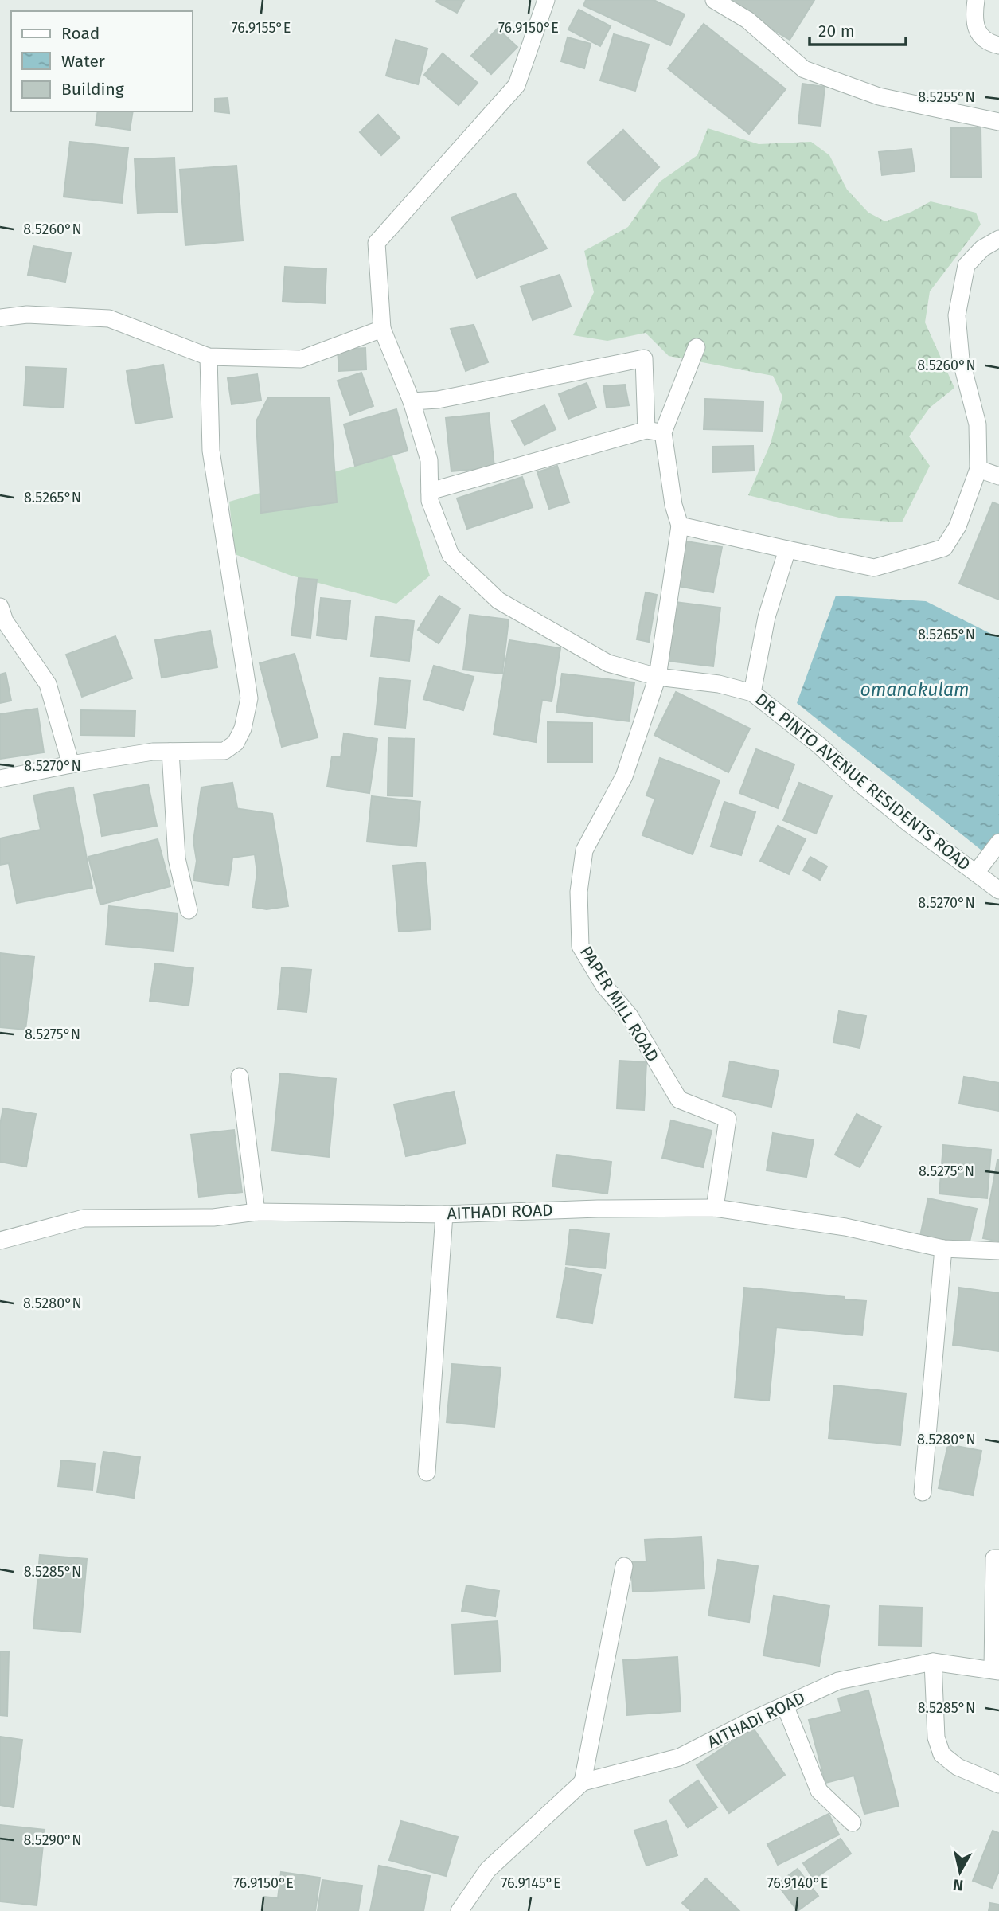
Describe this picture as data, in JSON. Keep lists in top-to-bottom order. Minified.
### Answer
{"streets":{"street":["DR. PINTO AVENUE RESIDENTS ROAD","PAPER MILL ROAD","AITHADI ROAD"]},"crossings":[["DR. PINTO AVENUE RESIDENTS ROAD","PAPER MILL ROAD"],["PAPER MILL ROAD","AITHADI ROAD"]],"water":["omanakulam"],"legend":["Road","Water","Building"],"scale_bar":"20 m","north":"bottom","coordinates":["76.9155°E","76.9150°E","8.5255°N","8.5260°N","8.5265°N","8.5270°N","8.5275°N","8.5280°N","8.5285°N","8.5290°N","76.9145°E","76.9140°E"]}
